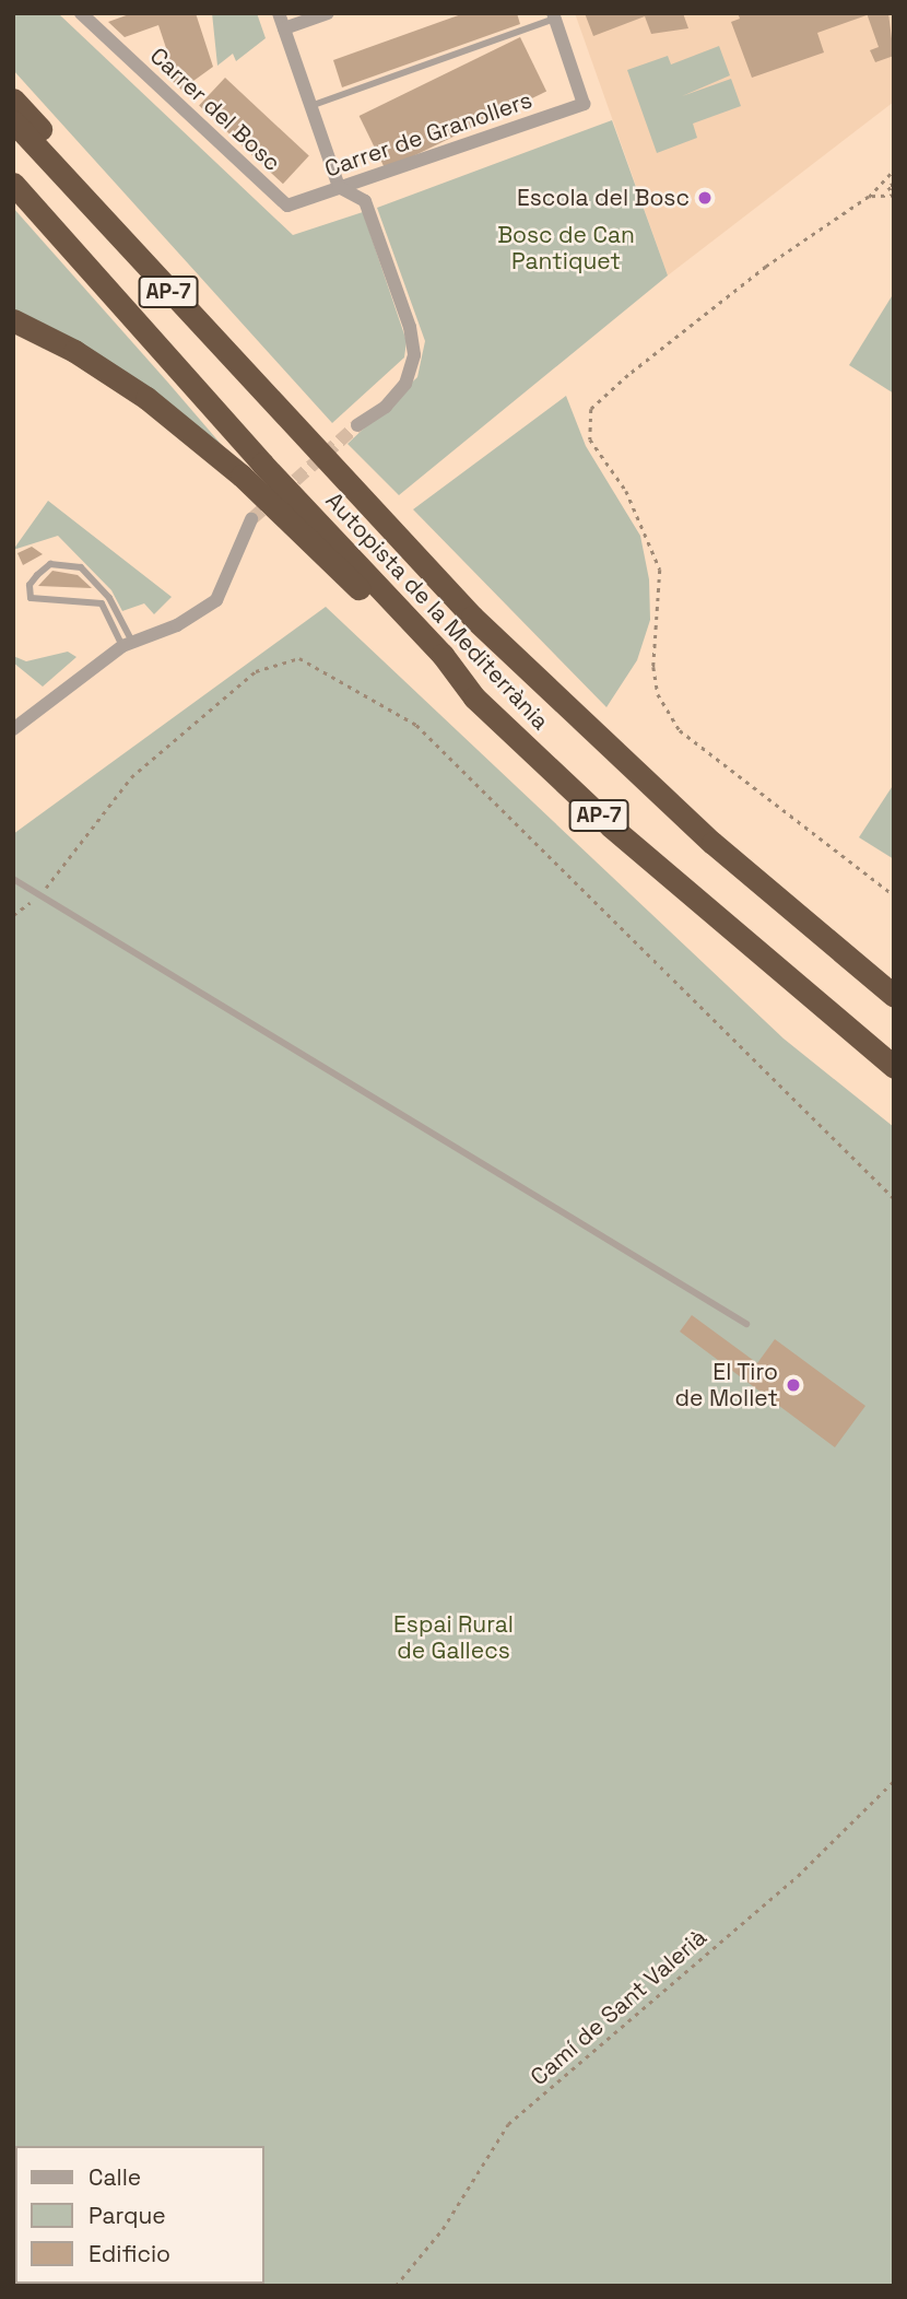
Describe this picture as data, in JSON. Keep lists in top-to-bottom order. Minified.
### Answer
{"streets":{"highway":["AP-7","Autopista de la Mediterrània"],"street":["Carrer del Bosc","Carrer de Granollers"],"path":["Camí de Sant Valerià"]},"crossings":[["Carrer del Bosc","Carrer de Granollers"]],"parks":["Bosc de Can Pantiquet","Espai Rural de Gallecs"],"places":["Escola del Bosc","El Tiro de Mollet"],"legend":["Calle","Parque","Edificio"]}
